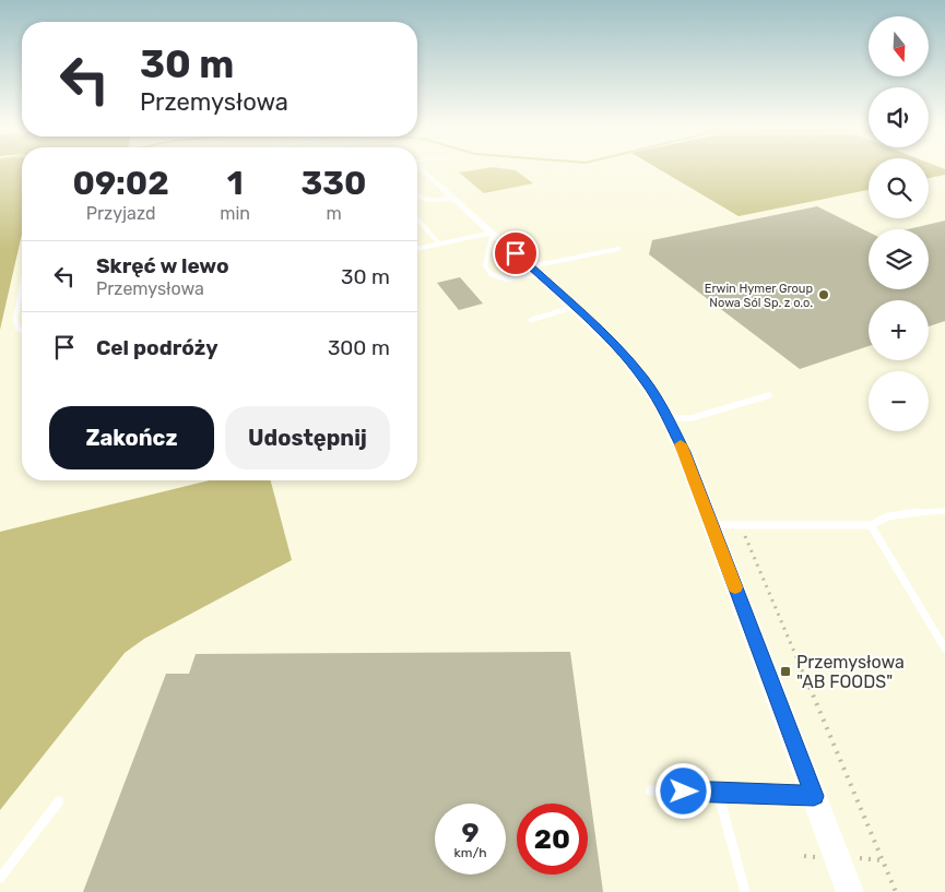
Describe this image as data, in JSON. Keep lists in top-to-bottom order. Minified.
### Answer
{"places":{"other":["Erwin Hymer Group Nowa Sól Sp. z o.o."],"transit":["Przemysłowa \"AB FOODS\""]},"north":"bottom","page":{"map_buttons":["+","−"],"turn":["30 m","Przemysłowa"],"eta":["09:02","Przyjazd","1","min","330","m"],"list":[{"name":"Skręć w lewo","note":"Przemysłowa","value":"30 m"},{"name":"Cel podróży","value":"300 m"}],"buttons":["Zakończ","Udostępnij"],"speed":"9 km/h","limit":"20"}}
